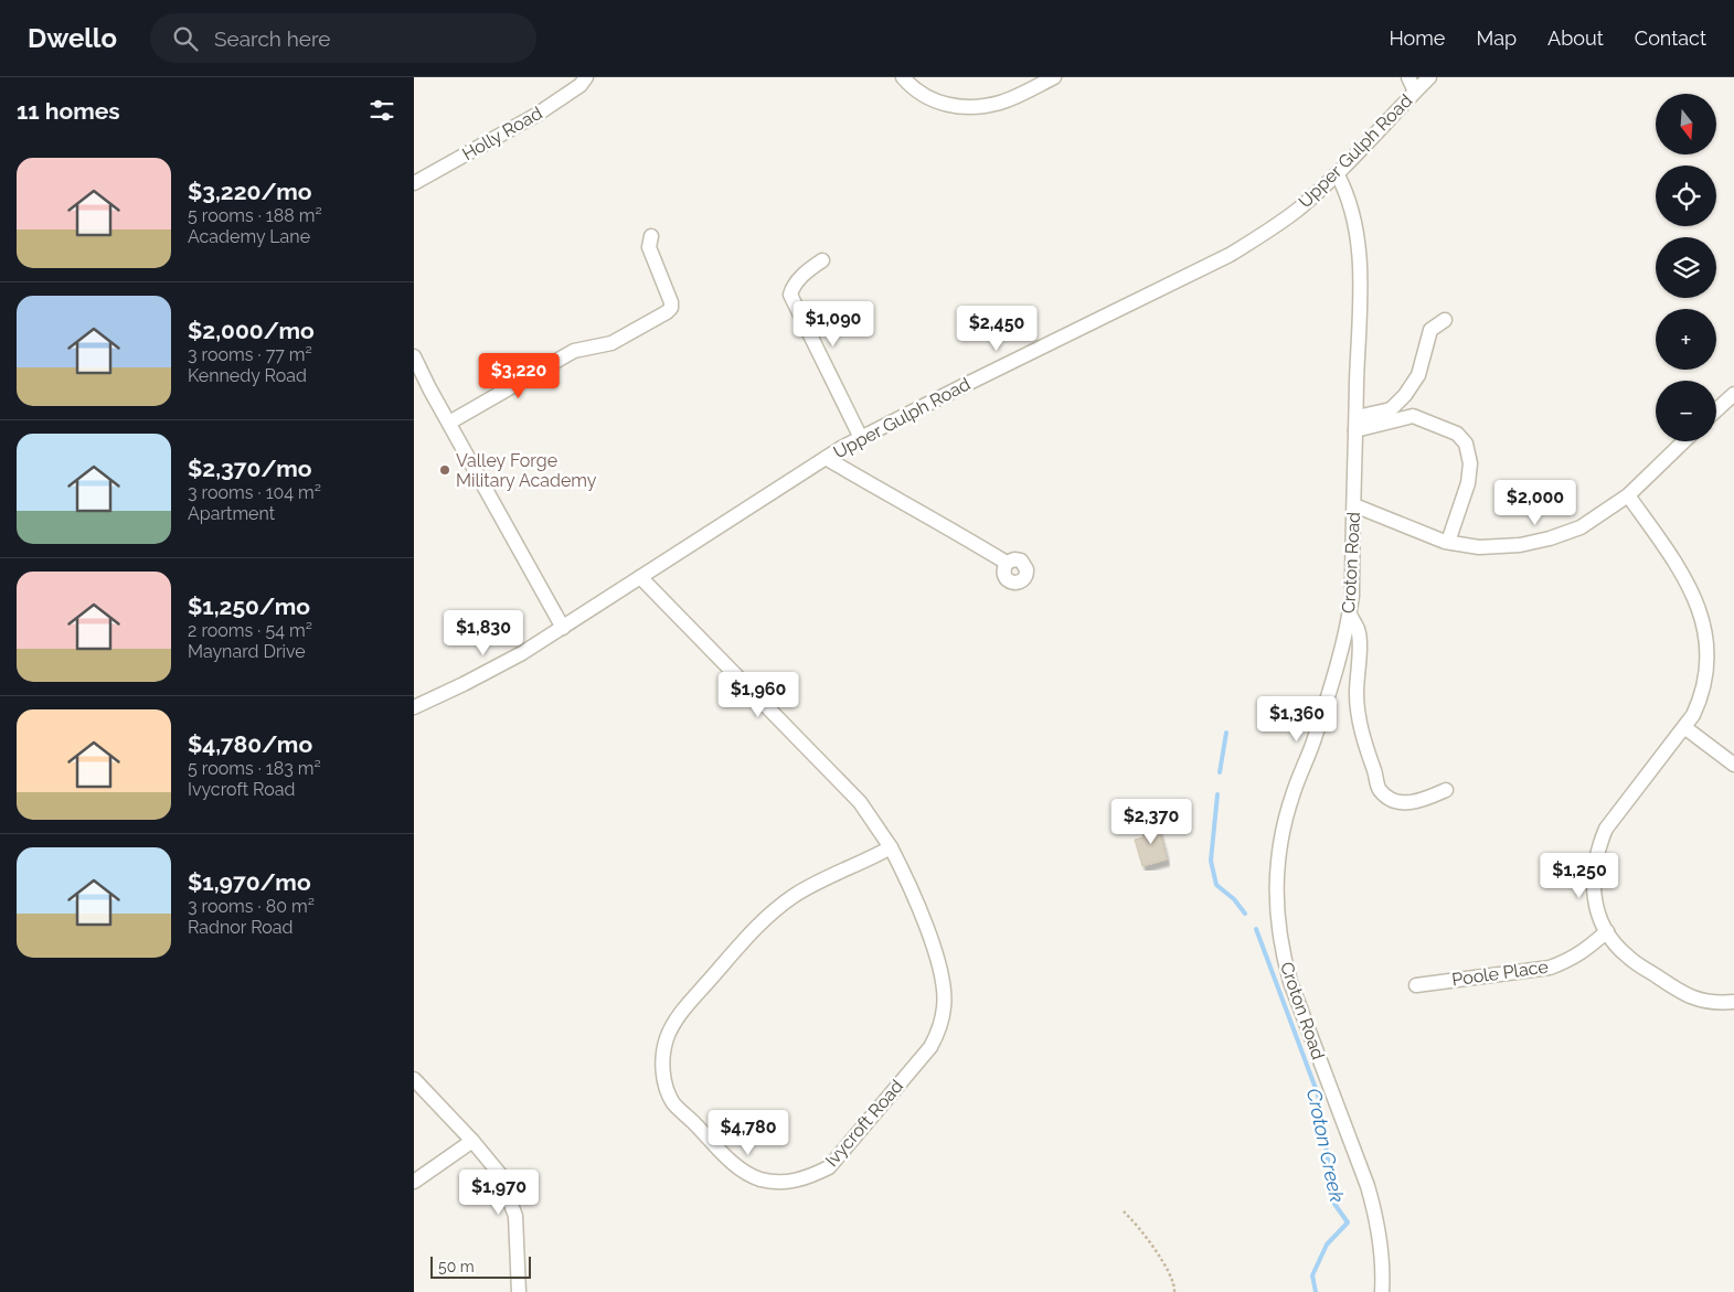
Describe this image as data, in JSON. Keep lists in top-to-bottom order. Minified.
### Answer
{"streets":{"street":["Holly Road","Upper Gulph Road","Croton Road","Poole Place","Ivycroft Road"]},"crossings":[["Upper Gulph Road","Croton Road"],["Upper Gulph Road","Ivycroft Road"]],"water":["Croton Creek"],"places":["Valley Forge Military Academy"],"scale_bar":"50 m","north":"bottom","page":{"header":"Dwello","search":"Search here","nav":["Home","Map","About","Contact"],"heading":"11 homes","map_buttons":["+","−"],"list":[{"name":"$3,220/mo","note":"5 rooms · 188 m² · Academy Lane"},{"name":"$2,000/mo","note":"3 rooms · 77 m² · Kennedy Road"},{"name":"$2,370/mo","note":"3 rooms · 104 m² · Apartment"},{"name":"$1,250/mo","note":"2 rooms · 54 m² · Maynard Drive"},{"name":"$4,780/mo","note":"5 rooms · 183 m² · Ivycroft Road"},{"name":"$1,970/mo","note":"3 rooms · 80 m² · Radnor Road"}],"price":["$1,090","$2,450","$3,220","$2,000","$1,830","$1,960","$1,360","$2,370","$1,250","$4,780","$1,970"],"scale":"50 m"}}
